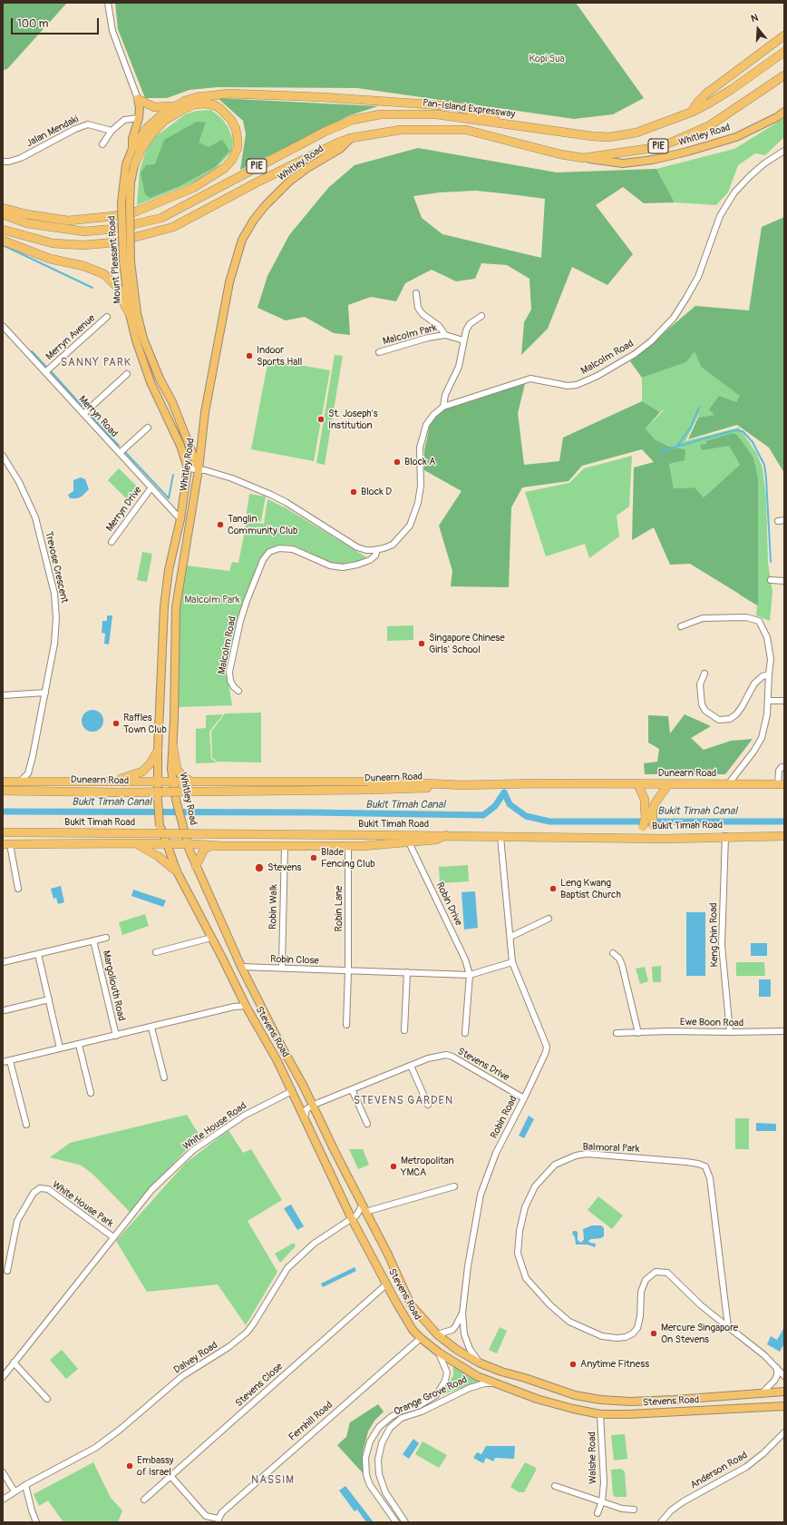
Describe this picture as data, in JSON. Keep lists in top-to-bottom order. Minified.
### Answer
{"streets":{"highway":["Pan-Island Expressway","PIE","Dunearn Road","Bukit Timah Road"],"main road":["Whitley Road","Mount Pleasant Road","Stevens Road"],"street":["Jalan Mendaki","Malcolm Park","Merryn Avenue","Malcolm Road","Merryn Road","Merryn Drive","Trevose Crescent","Robin Drive","Robin Walk","Robin Lane","Keng Chin Road","Robin Close","Margoliouth Road","Ewe Boon Road","Stevens Drive","Robin Road","White House Road","Balmoral Park","White House Park","Dalvey Road","Stevens Close","Orange Grove Road","Fernhill Road","Walshe Road","Anderson Road"]},"crossings":[["Whitley Road","PIE"],["Whitley Road","Mount Pleasant Road"],["Whitley Road","Malcolm Road"],["Whitley Road","Merryn Road"],["Whitley Road","Stevens Road"],["Mount Pleasant Road","Malcolm Road"],["Merryn Avenue","Merryn Road"],["Merryn Road","Merryn Drive"],["Bukit Timah Road","Keng Chin Road"],["Bukit Timah Road","Robin Road"],["Robin Drive","Robin Close"],["Robin Walk","Robin Close"],["Robin Lane","Robin Close"],["Keng Chin Road","Ewe Boon Road"],["Robin Close","Stevens Road"],["Robin Close","Robin Road"],["Margoliouth Road","Stevens Road"],["Stevens Road","Stevens Drive"],["Stevens Road","Robin Road"],["Stevens Road","White House Road"],["Stevens Road","Dalvey Road"],["Stevens Road","Stevens Close"],["Stevens Road","Orange Grove Road"],["Stevens Road","Fernhill Road"],["Stevens Road","Walshe Road"],["Stevens Drive","Robin Road"],["White House Road","White House Park"]],"districts":["SANNY PARK","STEVENS GARDEN","NASSIM"],"water":["Bukit Timah Canal"],"parks":["Kopi Sua","Malcolm Park"],"places":["Indoor Sports Hall","St. Joseph's Institution","Block A","Block D","Tanglin Community Club","Singapore Chinese Girls' School","Raffles Town Club","Blade Fencing Club","Stevens","Leng Kwang Baptist Church","Metropolitan YMCA","Mercure Singapore On Stevens","Anytime Fitness","Embassy of Israel"],"scale_bar":"100 m","north":"top"}
